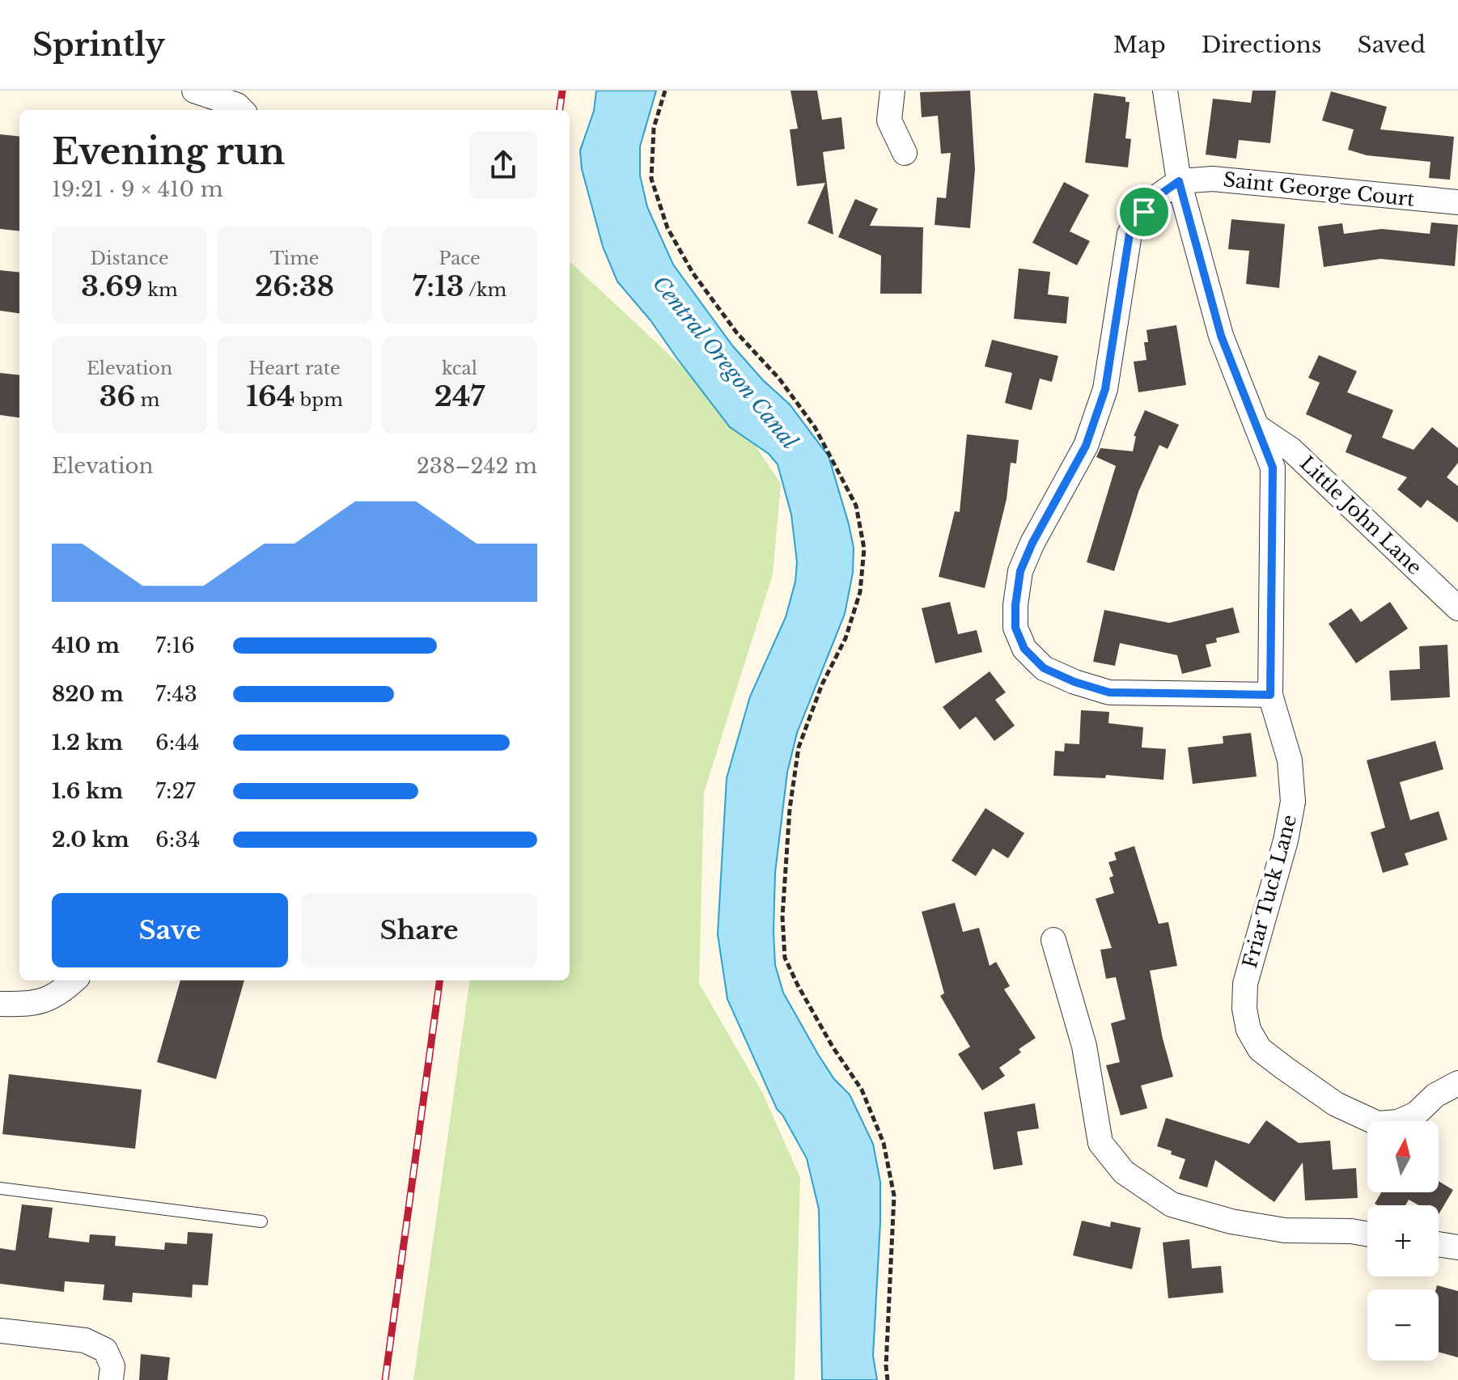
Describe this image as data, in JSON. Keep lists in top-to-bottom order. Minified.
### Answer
{"streets":{"street":["Saint George Court","Little John Lane","Friar Tuck Lane"]},"crossings":[["Saint George Court","Friar Tuck Lane"],["Little John Lane","Friar Tuck Lane"]],"water":["Central Oregon Canal"],"north":"top","page":{"header":"Sprintly","nav":["Map","Directions","Saved"],"heading":["Evening run","19:21 · 9 × 410 m"],"stats":[["Distance","3.69 km"],["Time","26:38"],["Pace","7:13 /km"],["Elevation","36 m"],["Heart rate","164 bpm"],["kcal","247"]],"chart":["Elevation","238–242 m"],"list":[{"name":"410 m","note":"7:16"},{"name":"820 m","note":"7:43"},{"name":"1.2 km","note":"6:44"},{"name":"1.6 km","note":"7:27"},{"name":"2.0 km","note":"6:34"}],"buttons":["Save","Share"],"map_buttons":["+","−"]}}
